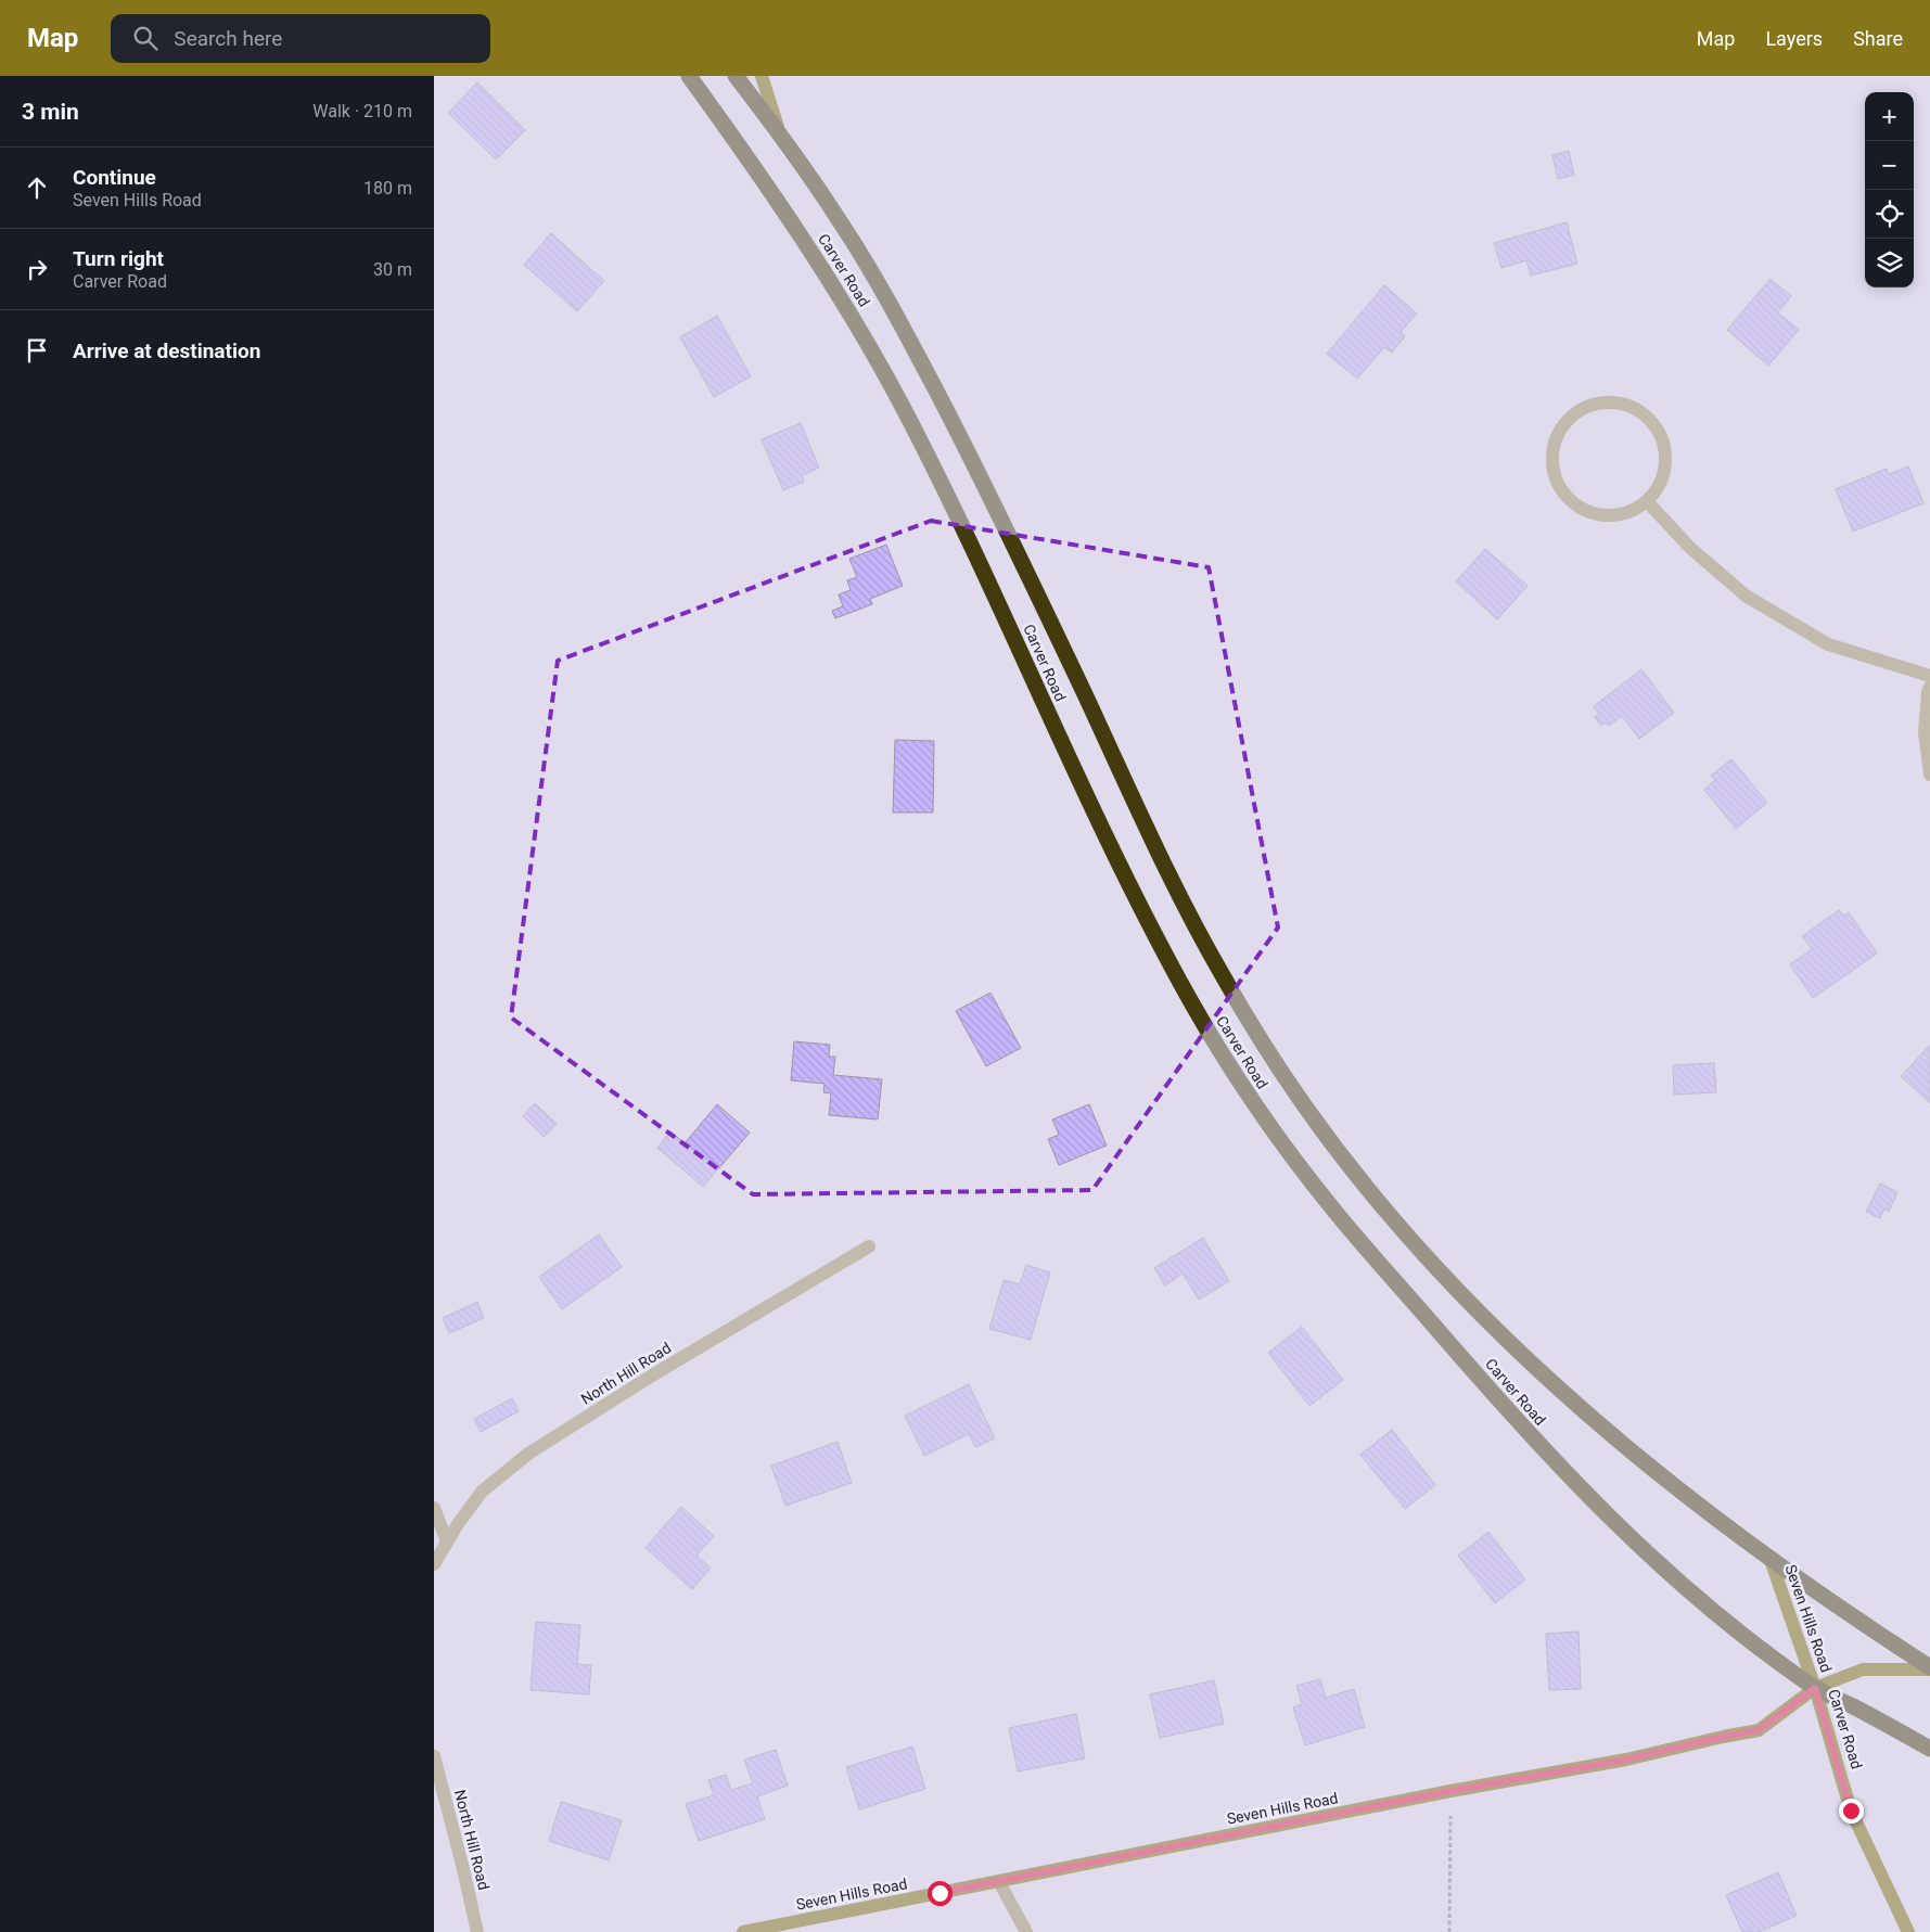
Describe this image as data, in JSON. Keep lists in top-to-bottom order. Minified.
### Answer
{"streets":{"highway":["Carver Road"],"street":["North Hill Road","Seven Hills Road"]},"crossings":[["Carver Road","Seven Hills Road"]],"page":{"header":"Map","search":"Search here","nav":["Map","Layers","Share"],"heading":["3 min","Walk · 210 m"],"map_buttons":["+","−"],"list":[["Continue","Seven Hills Road","180 m"],["Turn right","Carver Road","30 m"],"Arrive at destination"]}}
